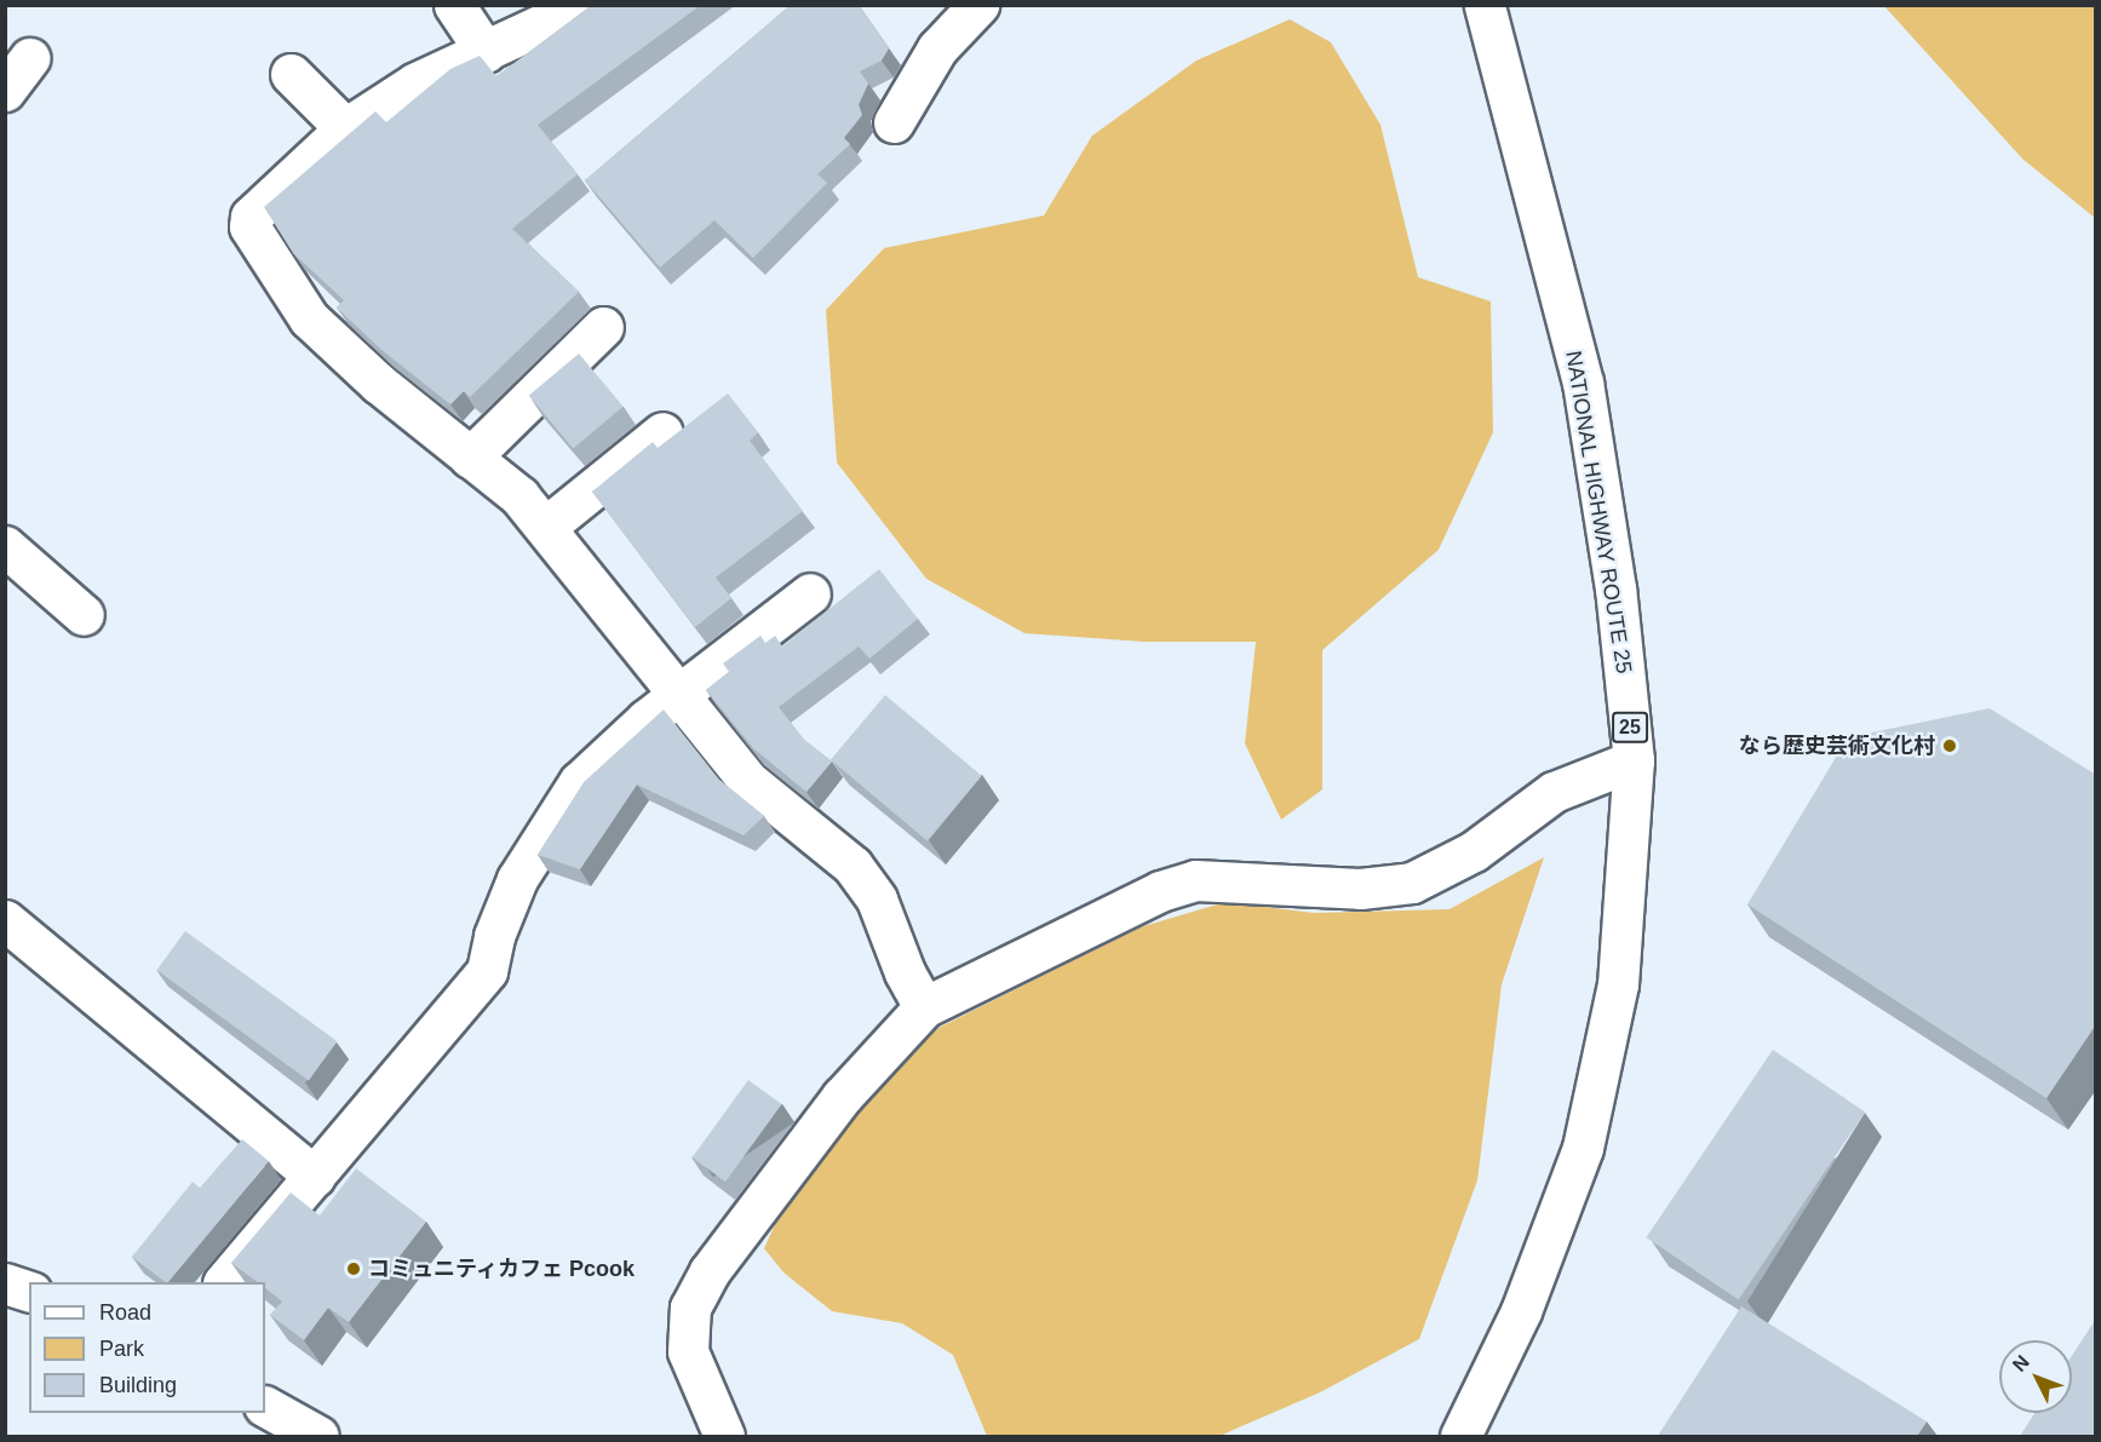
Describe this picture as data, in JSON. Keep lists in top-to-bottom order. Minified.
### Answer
{"streets":{"main road":["NATIONAL HIGHWAY ROUTE 25","25"]},"places":["なら歴史芸術文化村","コミュニティカフェ Pcook"],"legend":["Road","Park","Building"],"north":"top left"}
